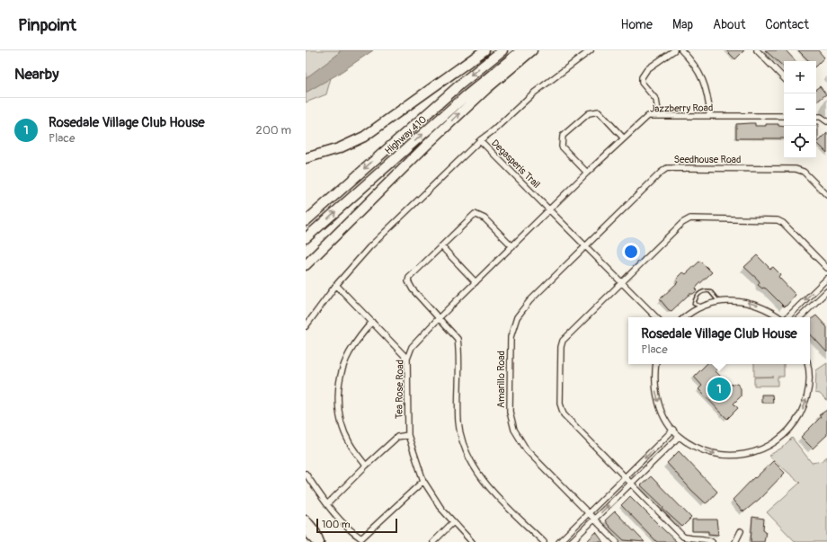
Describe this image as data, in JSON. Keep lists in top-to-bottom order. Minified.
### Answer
{"streets":{"highway":["Highway 410"],"street":["Jazzberry Road","Seedhouse Road","Degasperis Trail","Amarillo Road","Tea Rose Road"]},"crossings":[["Jazzberry Road","Degasperis Trail"],["Jazzberry Road","Tea Rose Road"],["Seedhouse Road","Degasperis Trail"],["Seedhouse Road","Amarillo Road"],["Degasperis Trail","Amarillo Road"],["Degasperis Trail","Tea Rose Road"]],"scale_bar":"100 m","page":{"header":"Pinpoint","nav":["Home","Map","About","Contact"],"heading":"Nearby","map_buttons":["+","−"],"list":[{"mark":"1","name":"Rosedale Village Club House","note":"Place","value":"200 m"}],"popup":["Rosedale Village Club House","Place"],"pins":"1","scale":"100 m"}}
